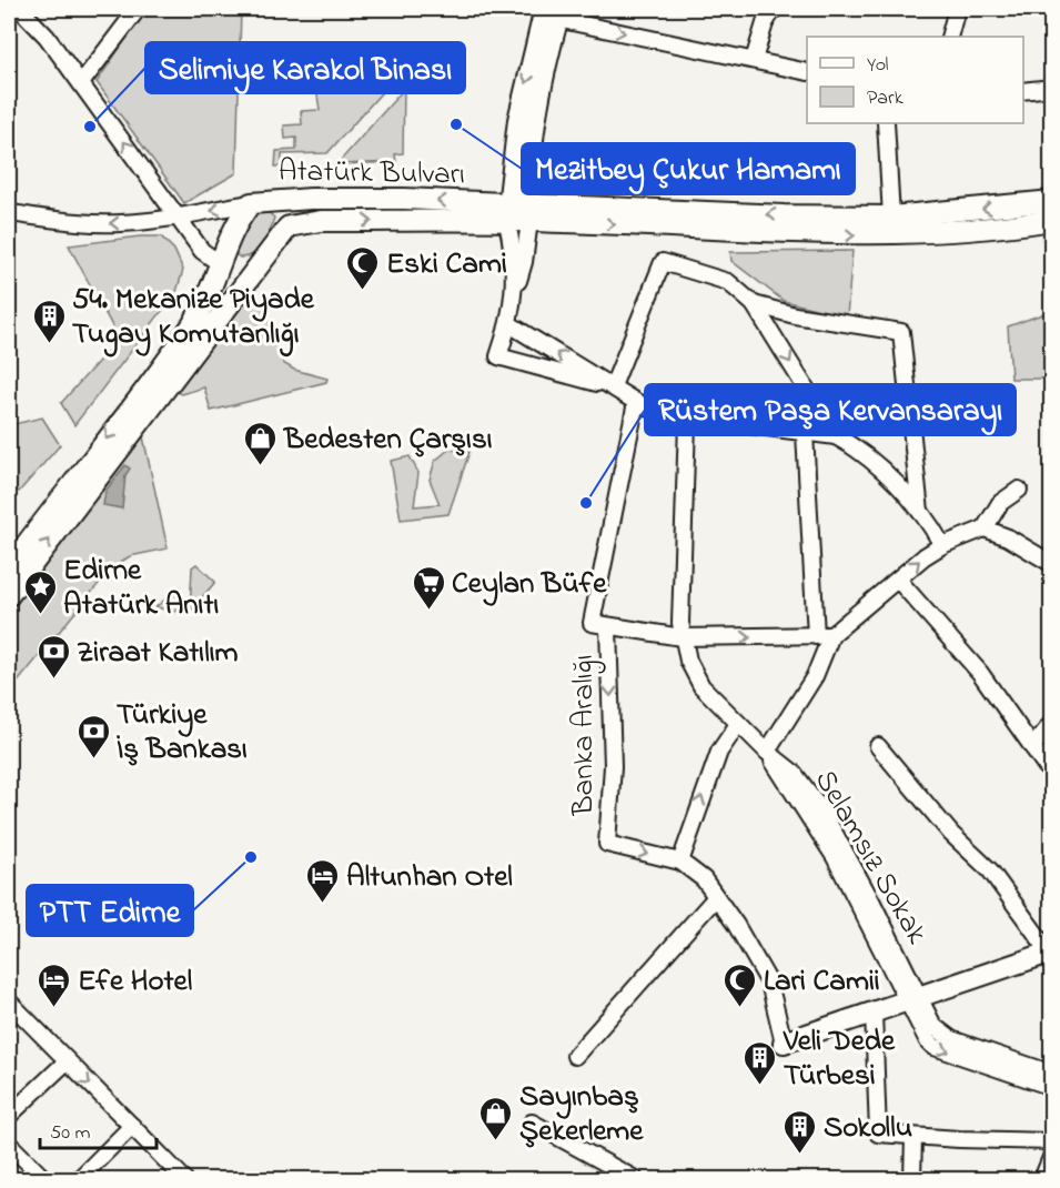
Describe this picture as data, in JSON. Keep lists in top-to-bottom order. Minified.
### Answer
{"streets":{"main road":["Atatürk Bulvarı"],"street":["Banka Aralığı","Selamsız Sokak"]},"one_way":["Banka Aralığı"],"places":{"other":["Mezitbey Çukur Hamamı","Selimiye Karakol Binası","Rüstem Paşa Kervansarayı","PTT Edirne"],"mosque":["Eski Cami","Lari Camii"],"building":["54. Mekanize Piyade Tugay Komutanlığı","Veli Dede Türbesi","Sokollu"],"shop":["Bedesten Çarşısı","Sayınbaş Şekerleme"],"supermarket":["Ceylan Büfe"],"place":["Edirne Atatürk Anıtı"],"bank":["Ziraat Katılım","Türkiye İş Bankası"],"hotel":["Altunhan Otel","Efe Hotel"]},"legend":["Yol","Park"],"scale_bar":"50 m"}
